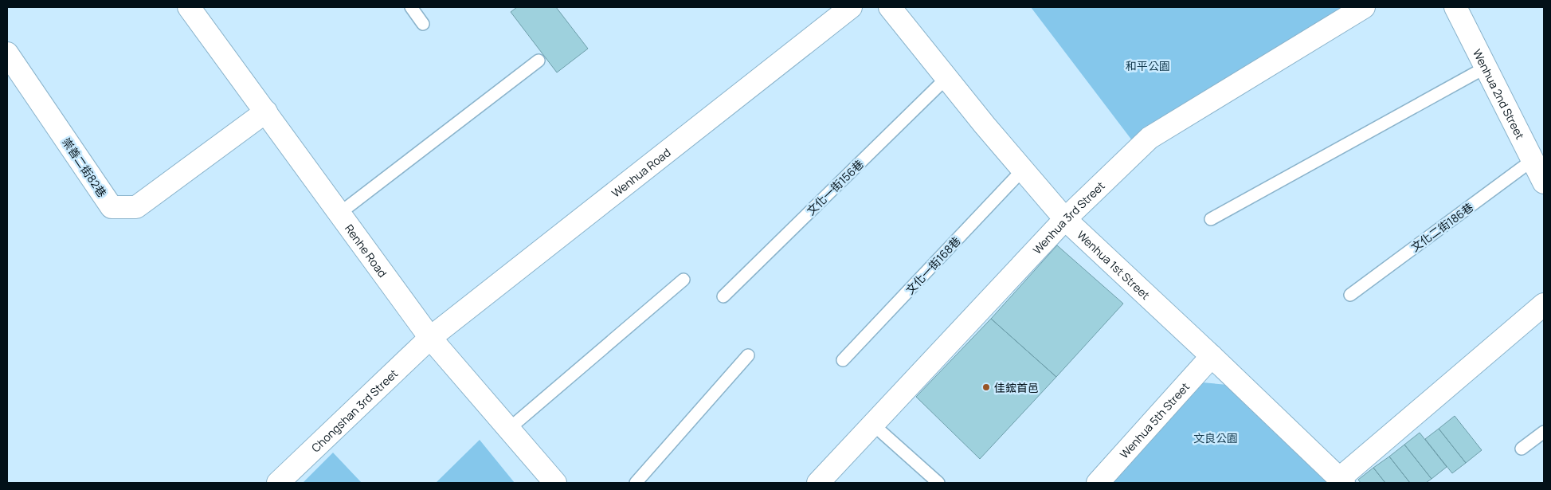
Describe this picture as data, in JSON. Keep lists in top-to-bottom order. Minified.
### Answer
{"streets":{"street":["Wenhua 2nd Street","崇善二街82巷","Wenhua Road","Wenhua 3rd Street","Renhe Road","Wenhua 1st Street","Chongshan 3rd Street","Wenhua 5th Street"],"lane":["文化一街156巷","文化二街186巷","文化一街168巷"]},"crossings":[["Wenhua 2nd Street","文化二街186巷"],["崇善二街82巷","Renhe Road"],["Wenhua Road","Renhe Road"],["Wenhua Road","Chongshan 3rd Street"],["文化一街156巷","Wenhua 1st Street"],["Wenhua 3rd Street","Wenhua 1st Street"],["Renhe Road","Chongshan 3rd Street"],["Wenhua 1st Street","文化一街168巷"],["Wenhua 1st Street","Wenhua 5th Street"]],"parks":["和平公園","文良公園"],"places":["佳鋐首邑"]}
